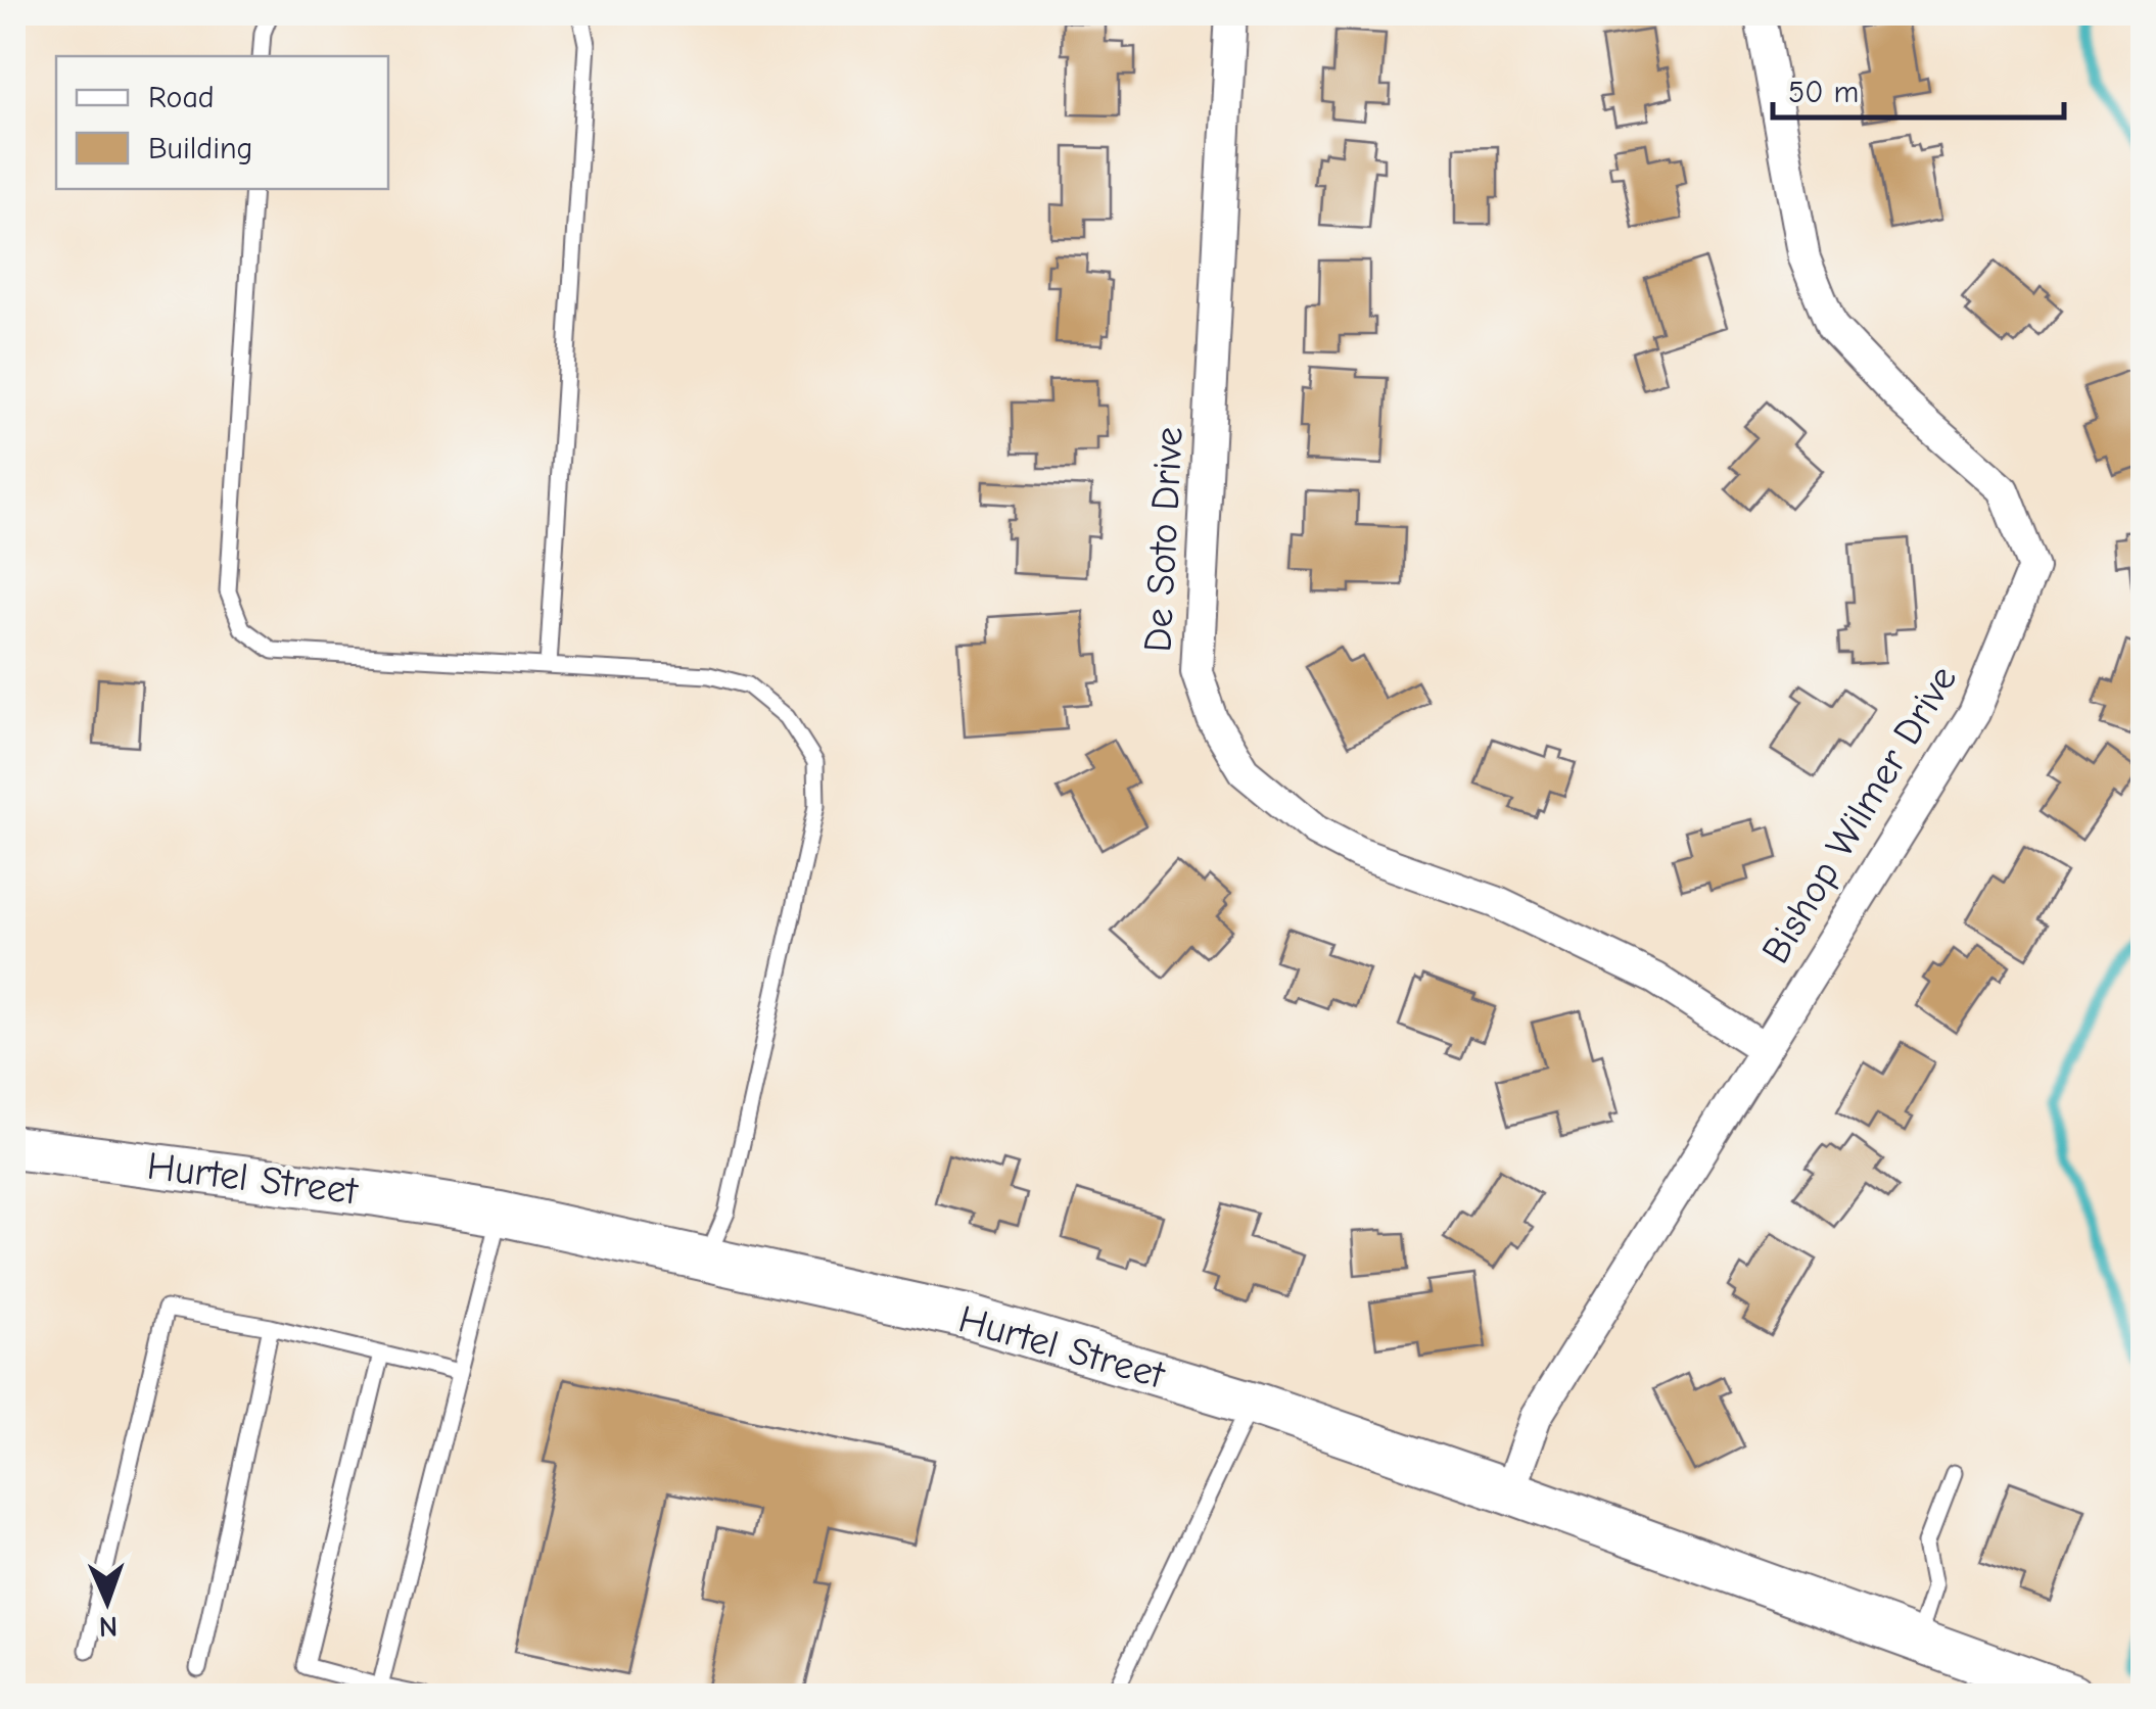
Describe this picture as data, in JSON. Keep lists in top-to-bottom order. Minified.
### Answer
{"streets":{"street":["De Soto Drive","Bishop Wilmer Drive","Hurtel Street"]},"crossings":[["De Soto Drive","Bishop Wilmer Drive"],["Bishop Wilmer Drive","Hurtel Street"]],"legend":["Road","Building"],"scale_bar":"50 m","north":"bottom"}
